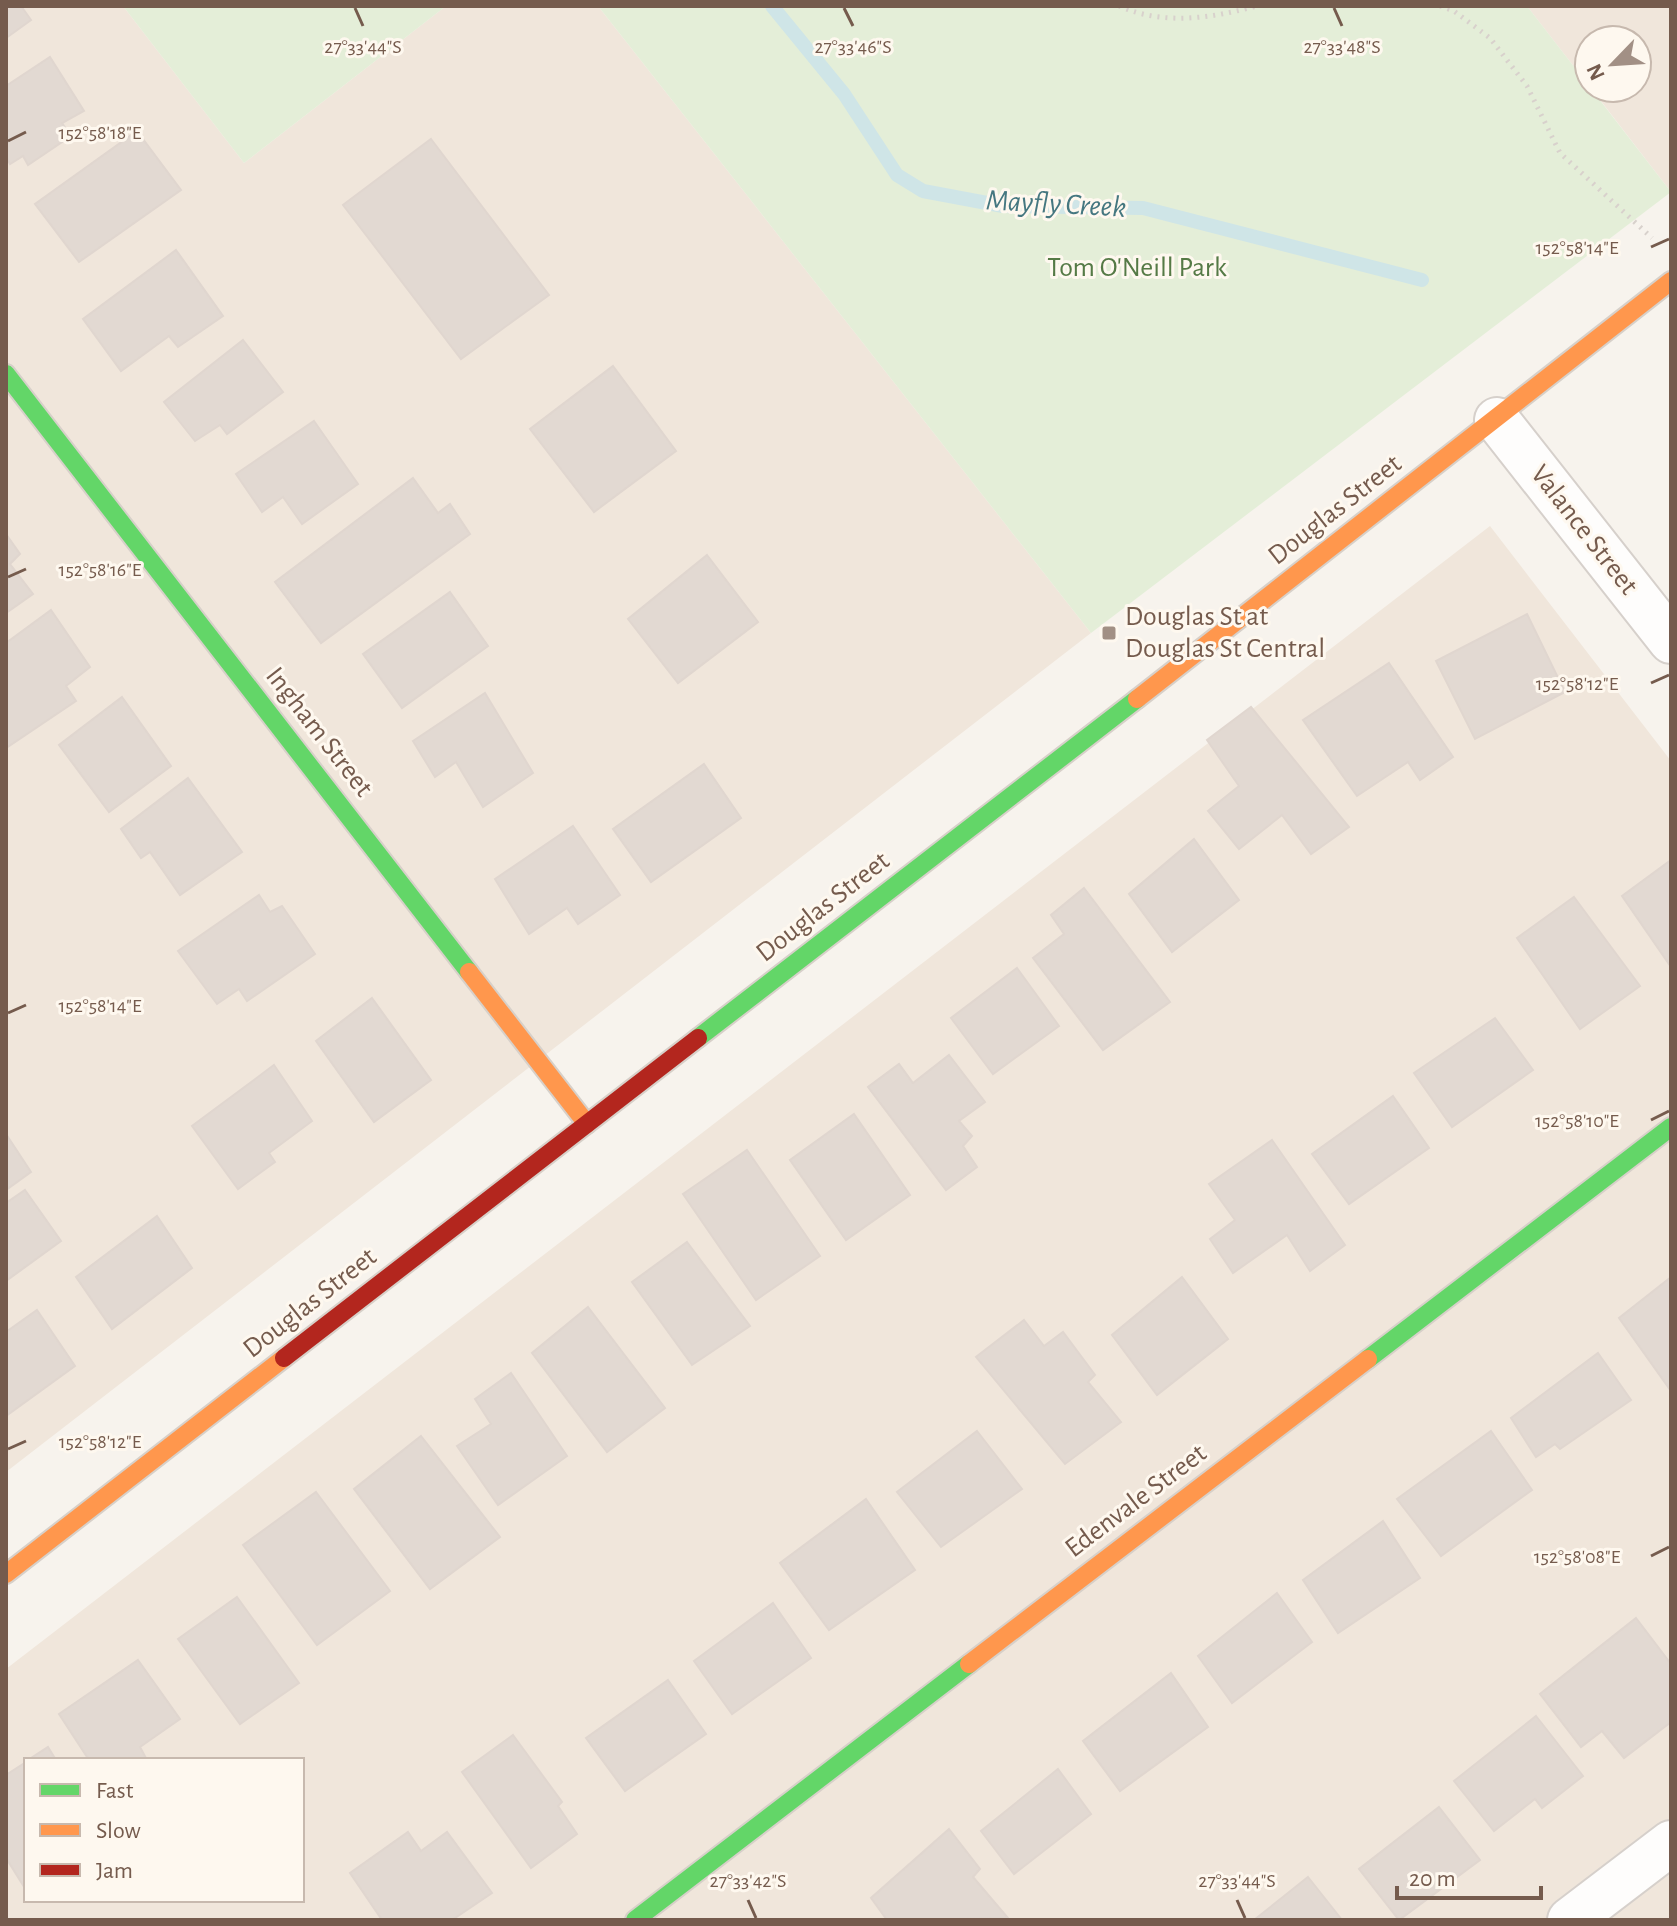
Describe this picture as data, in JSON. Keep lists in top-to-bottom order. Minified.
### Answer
{"streets":{"street":["Douglas Street","Valance Street","Ingham Street","Edenvale Street"]},"crossings":[["Douglas Street","Valance Street"],["Douglas Street","Ingham Street"]],"water":["Mayfly Creek"],"parks":["Tom O'Neill Park"],"places":{"transit":["Douglas St at Douglas St Central"]},"legend":["Fast","Slow","Jam"],"scale_bar":"20 m","north":"bottom left","coordinates":["27°33'48\"S","27°33'44\"S","27°33'46\"S","152°58'18\"E","152°58'14\"E","152°58'16\"E","152°58'12\"E","152°58'10\"E","152°58'08\"E","27°33'42\"S"]}
